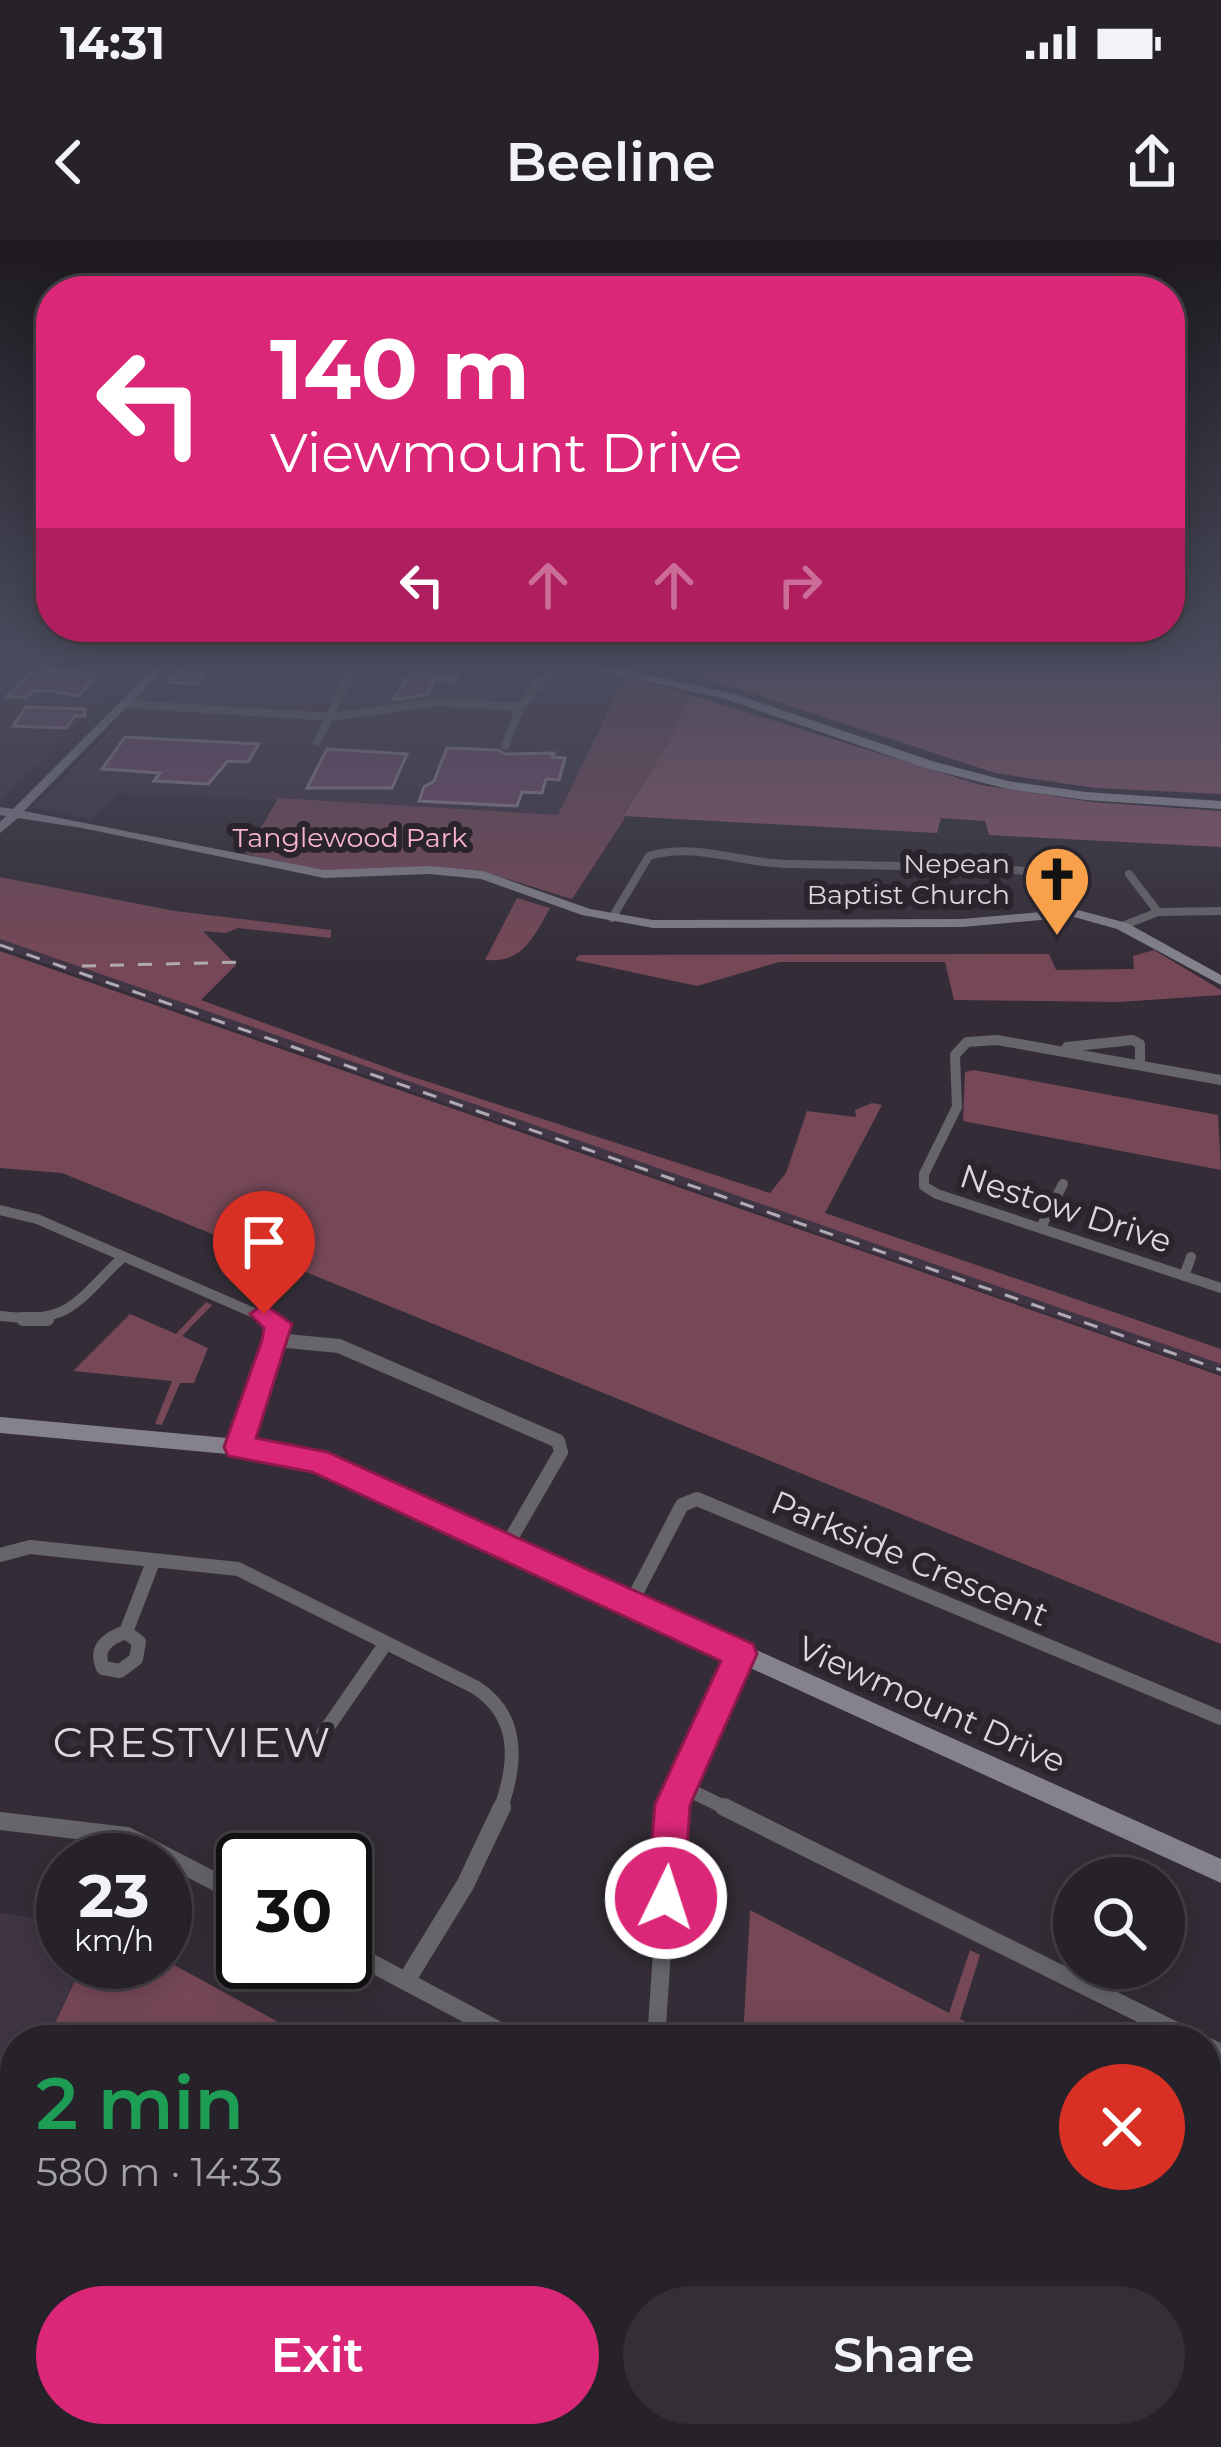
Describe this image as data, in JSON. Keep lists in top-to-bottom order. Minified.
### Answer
{"streets":{"street":["Nestow Drive","Parkside Crescent","Viewmount Drive"]},"crossings":[["Parkside Crescent","Viewmount Drive"]],"districts":["CRESTVIEW"],"parks":["Tanglewood Park"],"places":{"church":["Nepean Baptist Church"]},"page":{"status":"14:31","header":"Beeline","turn":["140 m","Viewmount Drive"],"speed":"23 km/h","limit":"30","heading":["2 min","580 m · 14:33"],"buttons":["Exit","Share"]}}
